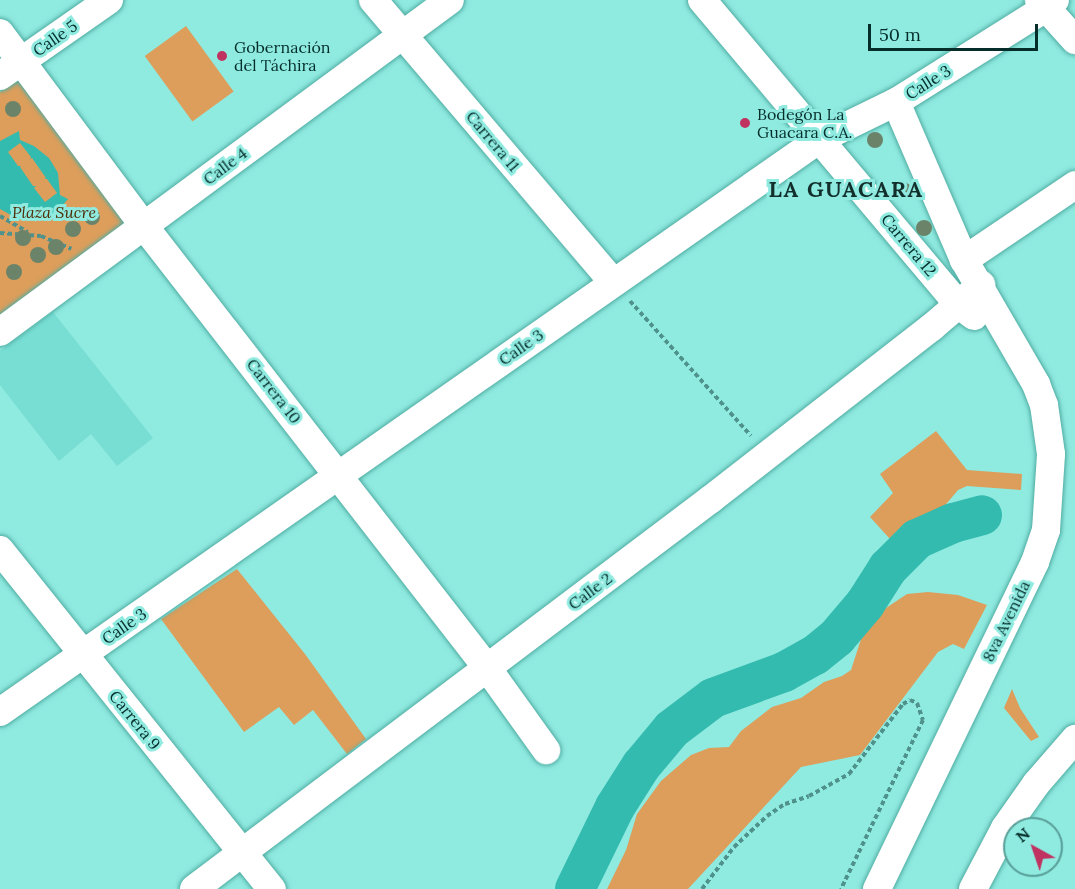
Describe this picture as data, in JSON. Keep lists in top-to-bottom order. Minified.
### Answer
{"streets":{"street":["Calle 5","Calle 3","Carrera 11","Calle 4","Carrera 12","Carrera 10","Calle 2","8va Avenida","Carrera 9"]},"crossings":[["Calle 5","Carrera 10"],["Calle 3","Carrera 11"],["Calle 3","Carrera 12"],["Calle 3","Carrera 10"],["Calle 3","Carrera 9"],["Carrera 11","Calle 4"],["Calle 4","Carrera 10"],["Carrera 12","Calle 2"],["Carrera 12","8va Avenida"],["Carrera 10","Calle 2"],["Calle 2","Carrera 9"]],"districts":["LA GUACARA"],"parks":["Plaza Sucre"],"places":["Gobernación del Táchira","Bodegón La Guacara C.A."],"scale_bar":"50 m","north":"top left"}
